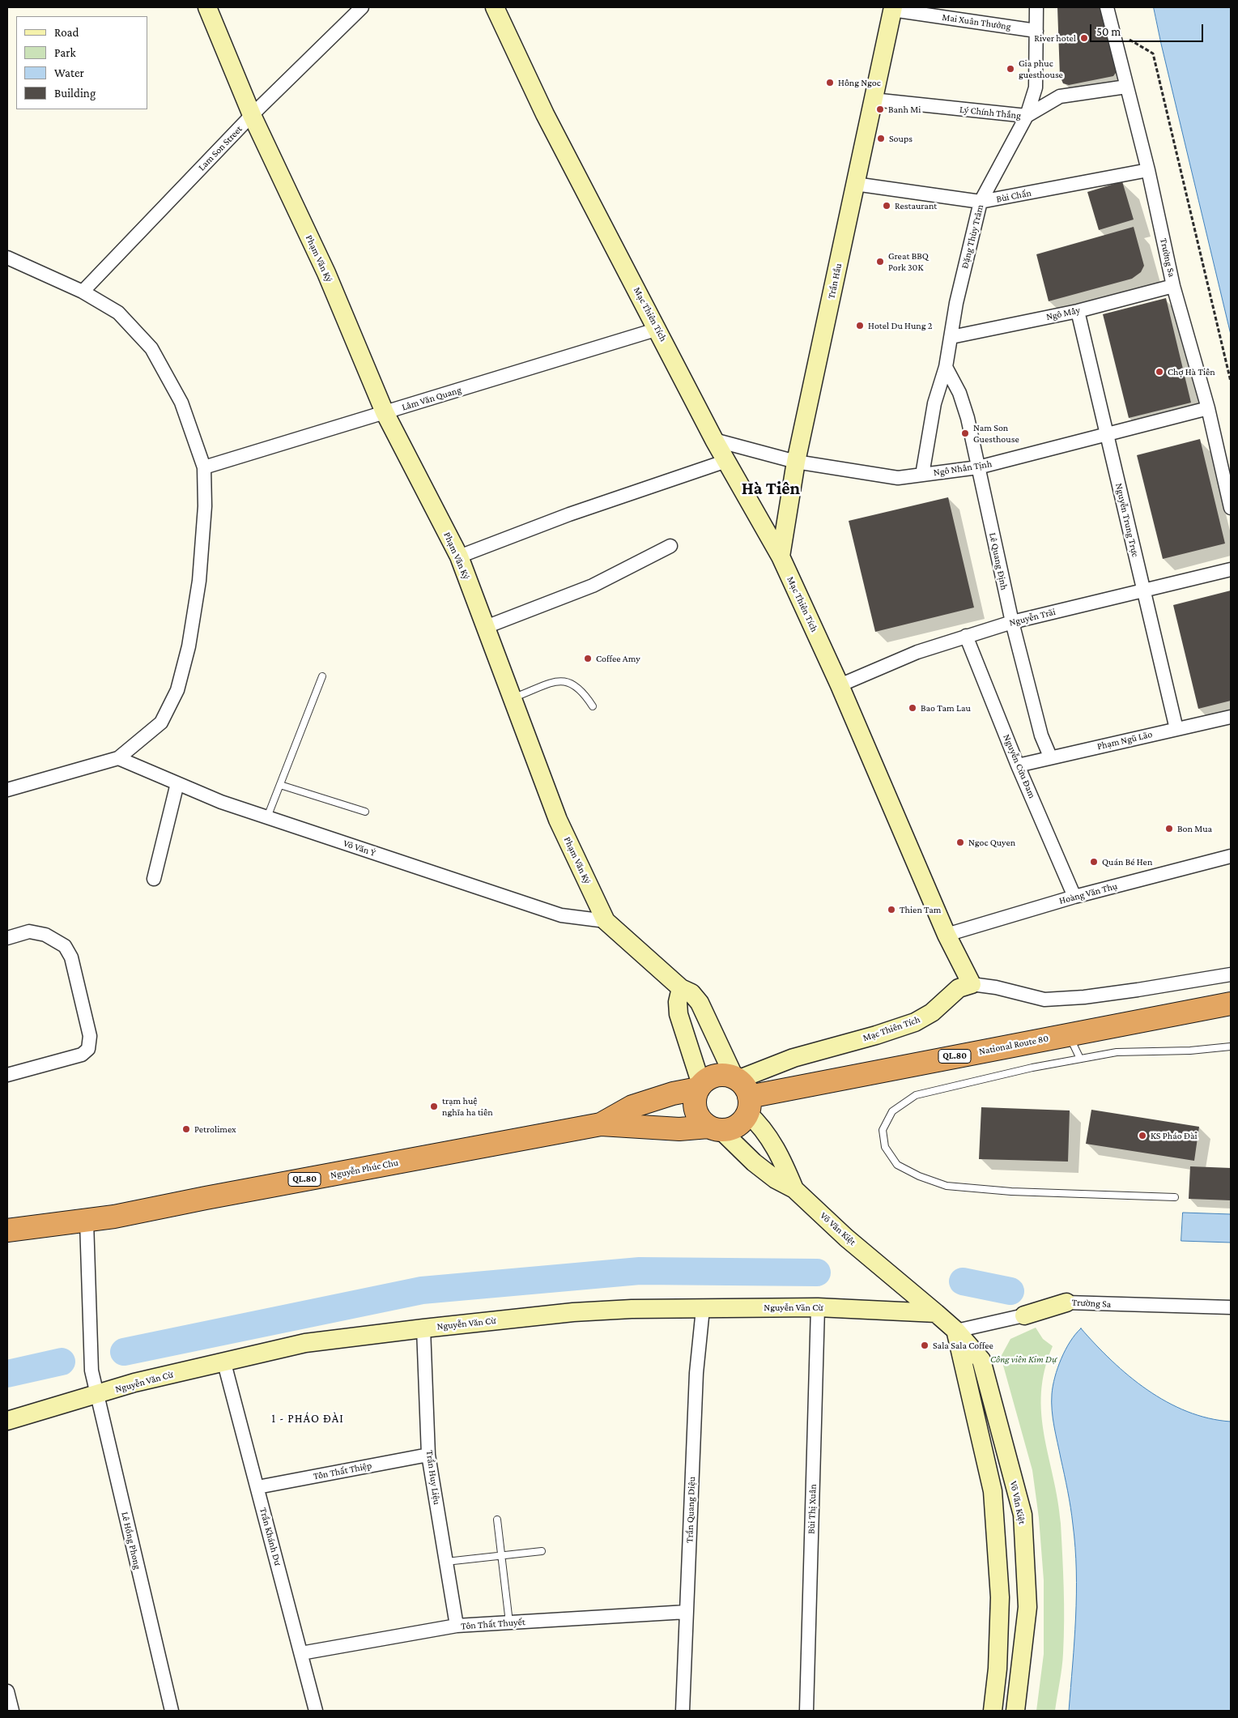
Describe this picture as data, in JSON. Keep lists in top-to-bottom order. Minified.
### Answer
{"streets":{"highway":["National Route 80","QL.80","Nguyễn Phúc Chu"],"street":["Mai Xuân Thưởng","Lý Chính Thắng","Lam Son Street","Bùi Chấn","Đặng Thùy Trâm","Trường Sa","Phạm Văn Ký","Trần Hầu","Ngô Mây","Mạc Thiên Tích","Lâm Văn Quang","Ngô Nhân Tịnh","Nguyễn Trung Trực","Lê Quang Định","Nguyễn Trãi","Phạm Ngũ Lão","Nguyễn Cửu Đam","Võ Văn Ý","Hoàng Văn Thụ","Võ Văn Kiệt","Nguyễn Văn Cừ","Tôn Thất Thiệp","Trần Huy Liệu","Bùi Thị Xuân","Trần Quang Diệu","Trần Khánh Dư","Lê Hồng Phong","Tôn Thất Thuyết"]},"crossings":[["Mai Xuân Thưởng","Đặng Thùy Trâm"],["Mai Xuân Thưởng","Trần Hầu"],["Lý Chính Thắng","Đặng Thùy Trâm"],["Lý Chính Thắng","Trường Sa"],["Lý Chính Thắng","Trần Hầu"],["Lam Son Street","Phạm Văn Ký"],["Bùi Chấn","Đặng Thùy Trâm"],["Bùi Chấn","Trường Sa"],["Bùi Chấn","Trần Hầu"],["Đặng Thùy Trâm","Ngô Mây"],["Đặng Thùy Trâm","Ngô Nhân Tịnh"],["Đặng Thùy Trâm","Lê Quang Định"],["Trường Sa","Ngô Mây"],["Trường Sa","Ngô Nhân Tịnh"],["Trường Sa","Võ Văn Kiệt"],["Phạm Văn Ký","Mạc Thiên Tích"],["Phạm Văn Ký","Lâm Văn Quang"],["Phạm Văn Ký","Võ Văn Ý"],["Phạm Văn Ký","National Route 80"],["Phạm Văn Ký","Nguyễn Phúc Chu"],["Phạm Văn Ký","Võ Văn Kiệt"],["Trần Hầu","Mạc Thiên Tích"],["Trần Hầu","Ngô Nhân Tịnh"],["Ngô Mây","Nguyễn Trung Trực"],["Mạc Thiên Tích","Lâm Văn Quang"],["Mạc Thiên Tích","Ngô Nhân Tịnh"],["Mạc Thiên Tích","Nguyễn Trãi"],["Mạc Thiên Tích","Hoàng Văn Thụ"],["Mạc Thiên Tích","National Route 80"],["Mạc Thiên Tích","Nguyễn Phúc Chu"],["Mạc Thiên Tích","Võ Văn Kiệt"],["Ngô Nhân Tịnh","Nguyễn Trung Trực"],["Ngô Nhân Tịnh","Lê Quang Định"],["Nguyễn Trung Trực","Nguyễn Trãi"],["Nguyễn Trung Trực","Phạm Ngũ Lão"],["Lê Quang Định","Nguyễn Trãi"],["Lê Quang Định","Phạm Ngũ Lão"],["Nguyễn Trãi","Nguyễn Cửu Đam"],["Phạm Ngũ Lão","Nguyễn Cửu Đam"],["Nguyễn Cửu Đam","Hoàng Văn Thụ"],["National Route 80","Nguyễn Phúc Chu"],["National Route 80","Võ Văn Kiệt"],["Nguyễn Phúc Chu","Võ Văn Kiệt"],["Nguyễn Phúc Chu","Lê Hồng Phong"],["Võ Văn Kiệt","Nguyễn Văn Cừ"],["Nguyễn Văn Cừ","Trần Huy Liệu"],["Nguyễn Văn Cừ","Bùi Thị Xuân"],["Nguyễn Văn Cừ","Trần Quang Diệu"],["Nguyễn Văn Cừ","Trần Khánh Dư"],["Nguyễn Văn Cừ","Lê Hồng Phong"],["Tôn Thất Thiệp","Trần Huy Liệu"],["Tôn Thất Thiệp","Trần Khánh Dư"],["Trần Huy Liệu","Tôn Thất Thuyết"],["Trần Quang Diệu","Tôn Thất Thuyết"],["Trần Khánh Dư","Tôn Thất Thuyết"]],"districts":["Hà Tiên","1 - PHÁO ĐÀI"],"parks":["Công viên Kim Dự"],"places":["River hotel","Gia phuc guesthouse","Hông Ngoc","Banh Mi","Soups","Restaurant","Great BBQ Pork 30K","Hotel Du Hung 2","Chợ Hà Tiên","Nam Son Guesthouse","Coffee Amy","Bao Tam Lau","Bon Mua","Ngoc Quyen","Quán Bé Hen","Thien Tam","trạm huệ nghĩa ha tiên","Petrolimex","KS Pháo Đài","Sala Sala Coffee"],"legend":["Road","Park","Water","Building"],"scale_bar":"50 m"}
